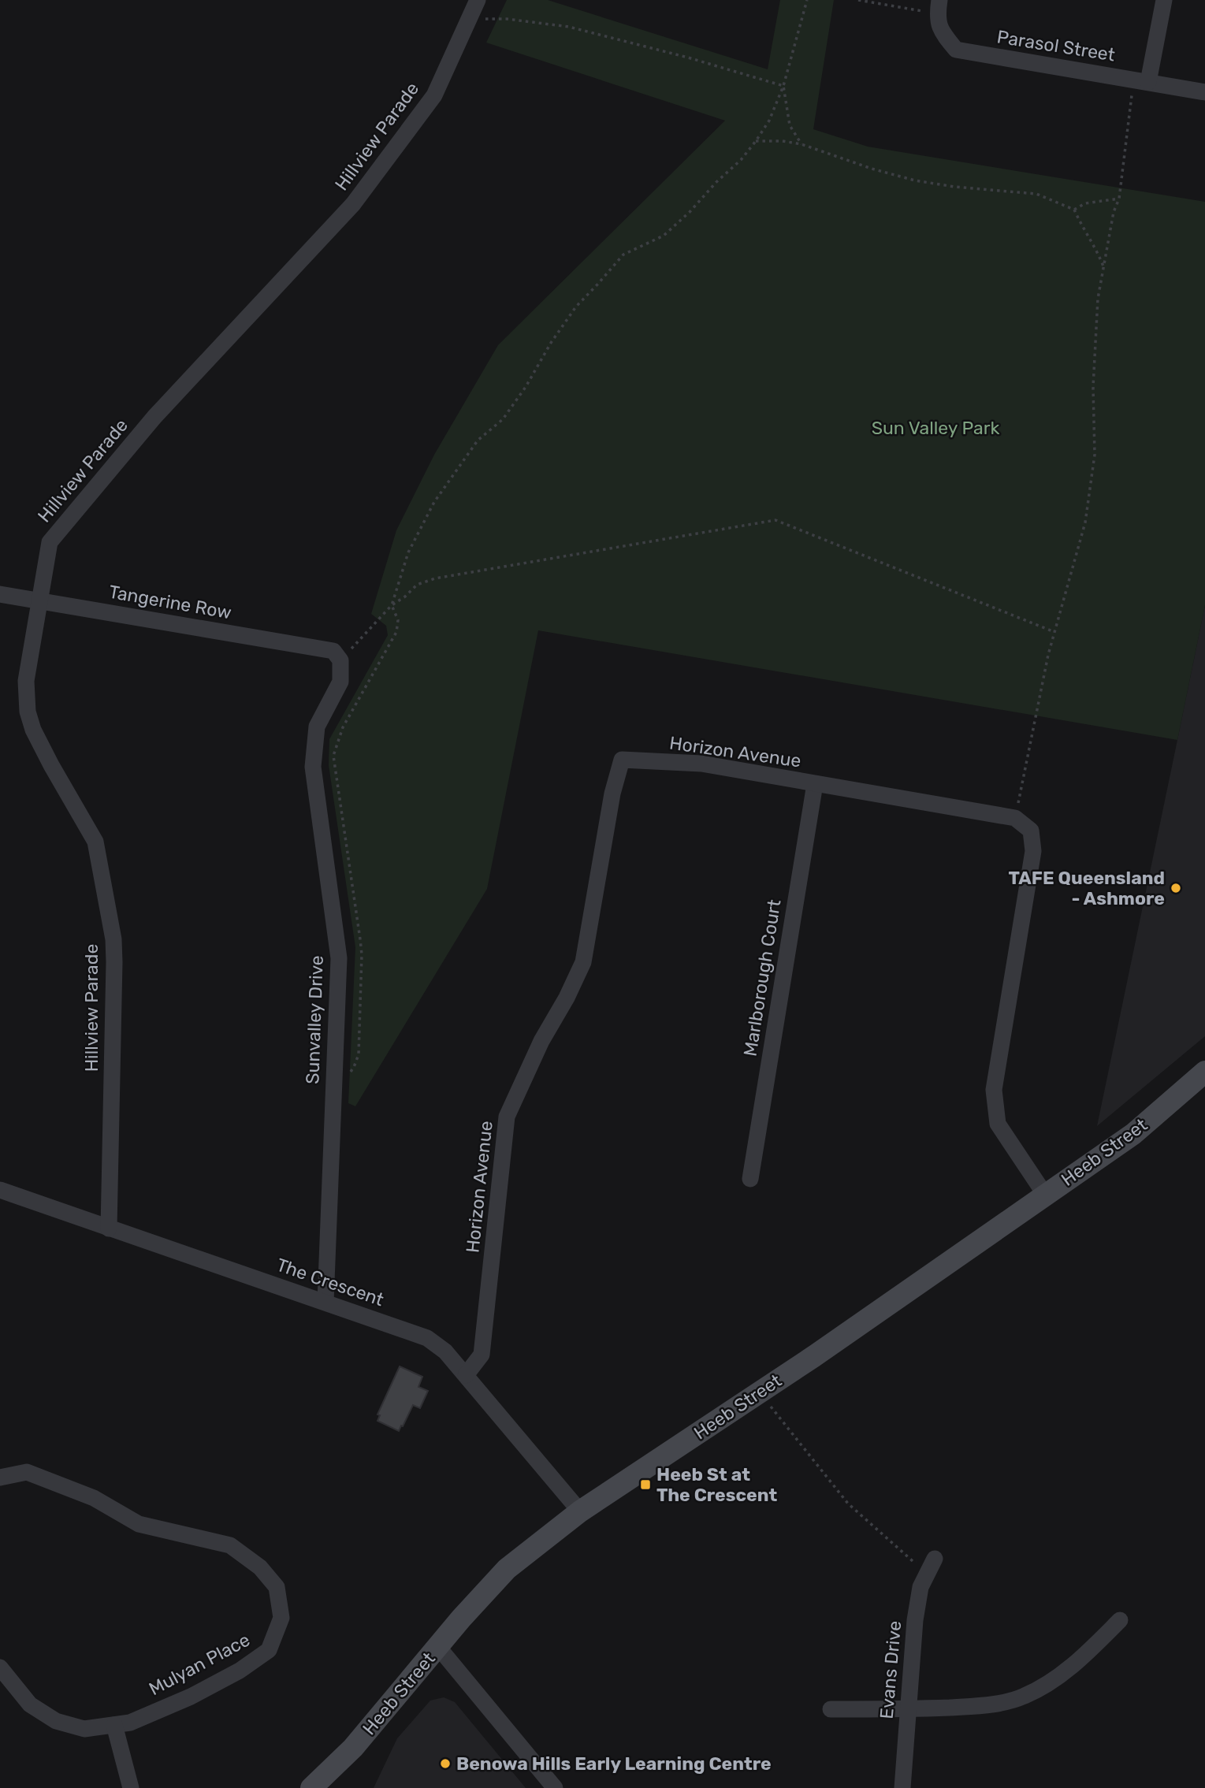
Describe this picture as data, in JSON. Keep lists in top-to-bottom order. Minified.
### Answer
{"streets":{"street":["Parasol Street","Hillview Parade","Tangerine Row","Horizon Avenue","Marlborough Court","Sunvalley Drive","Heeb Street","The Crescent","Mulyan Place","Evans Drive"]},"crossings":[["Hillview Parade","Tangerine Row"],["Hillview Parade","The Crescent"],["Tangerine Row","Sunvalley Drive"],["Horizon Avenue","Marlborough Court"],["Horizon Avenue","The Crescent"],["Sunvalley Drive","The Crescent"],["Heeb Street","The Crescent"]],"parks":["Sun Valley Park"],"places":{"other":["TAFE Queensland - Ashmore","Benowa Hills Early Learning Centre"],"transit":["Heeb St at The Crescent"]}}
